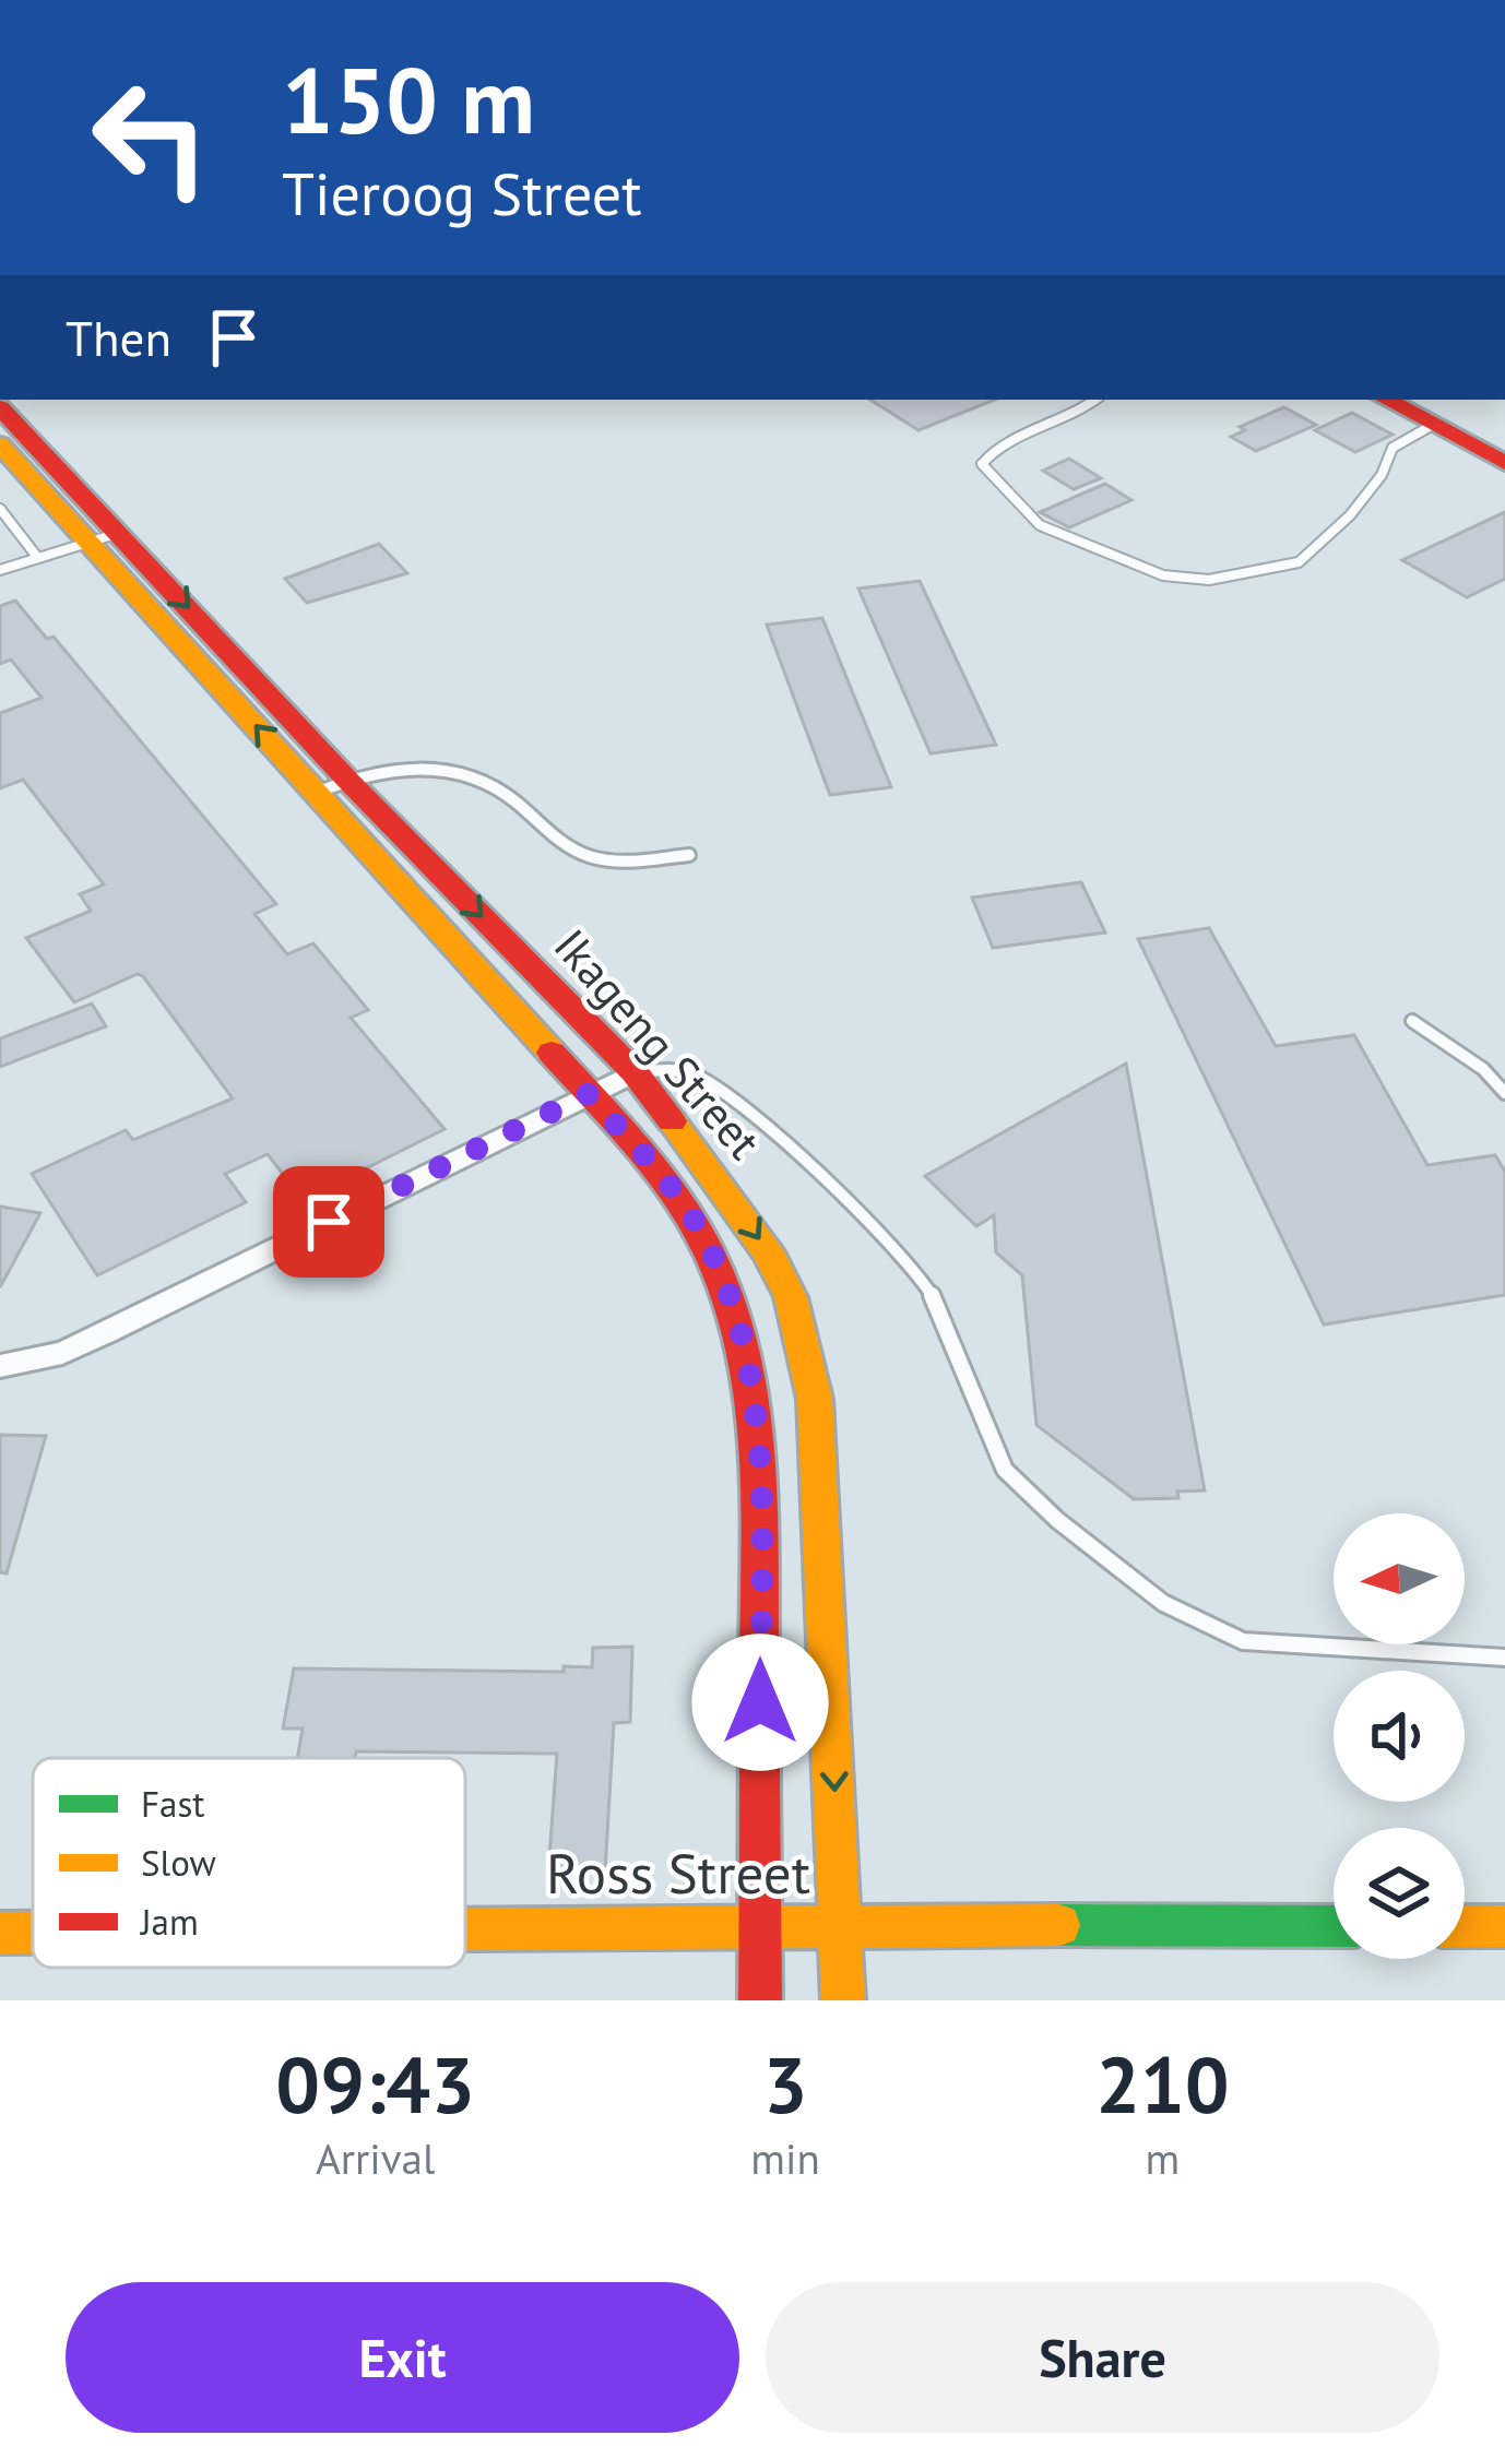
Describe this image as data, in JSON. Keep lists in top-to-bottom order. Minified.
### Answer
{"streets":{"street":["Ikageng Street","Ross Street"]},"crossings":[["Ikageng Street","Ross Street"]],"legend":["Fast","Slow","Jam"],"north":"left","page":{"turn":["150 m","Tieroog Street"],"then":"Then","eta":["09:43","Arrival","3","min","210","m"],"buttons":["Exit","Share"]}}
